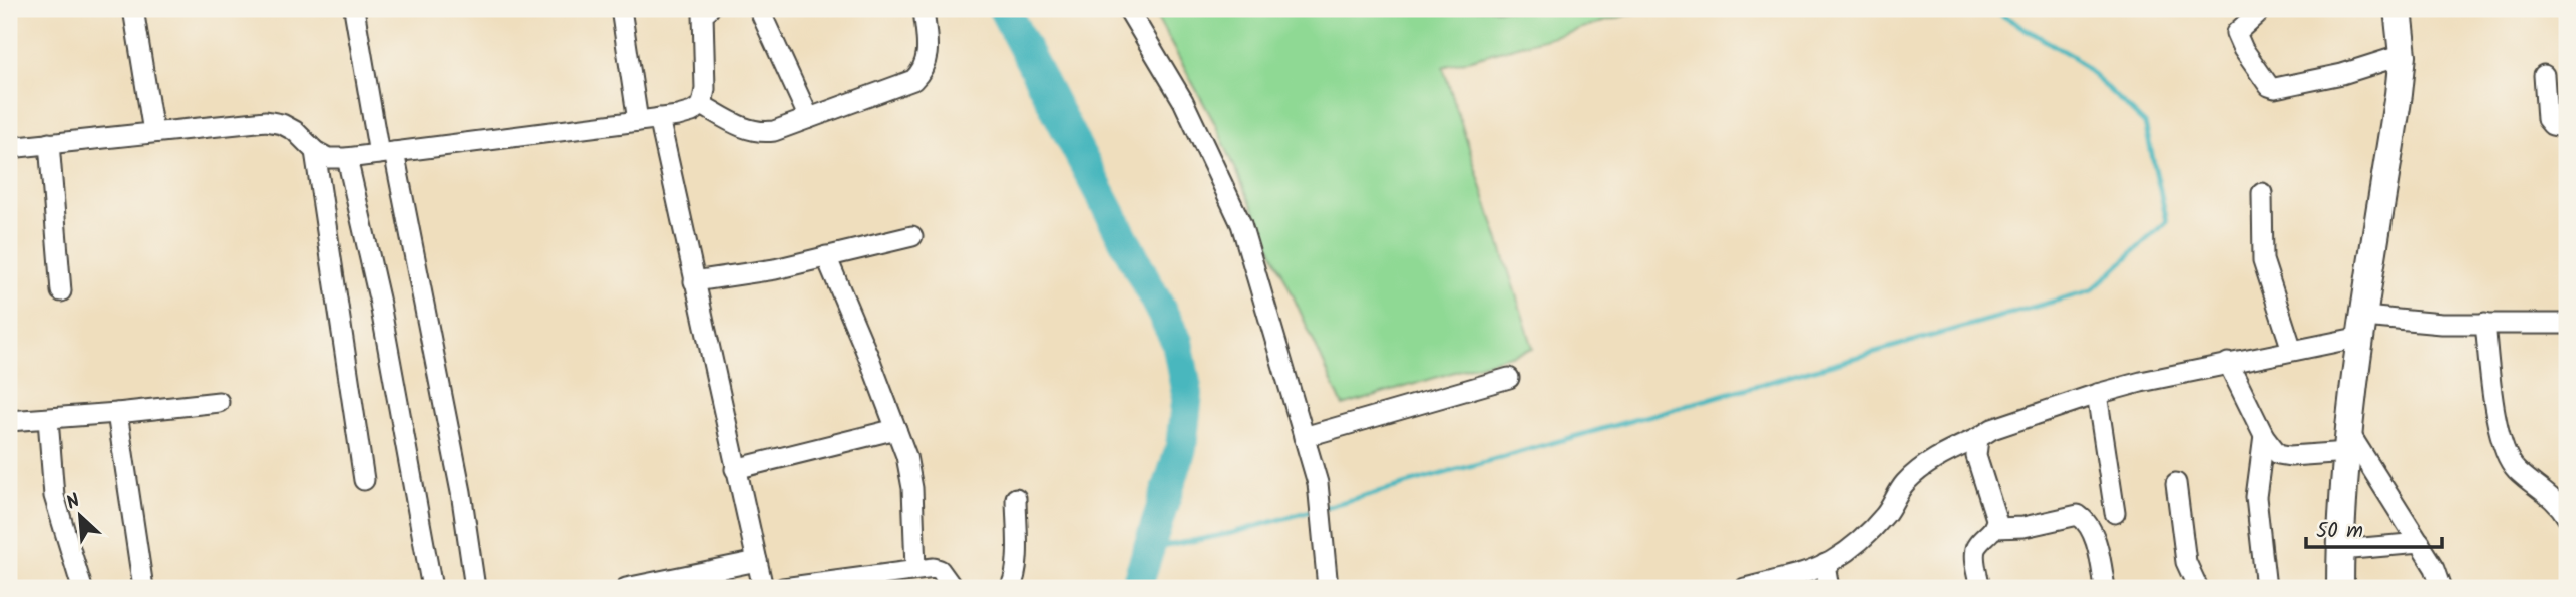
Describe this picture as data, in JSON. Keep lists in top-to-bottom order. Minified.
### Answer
{"scale_bar":"50 m","north":"top left"}
